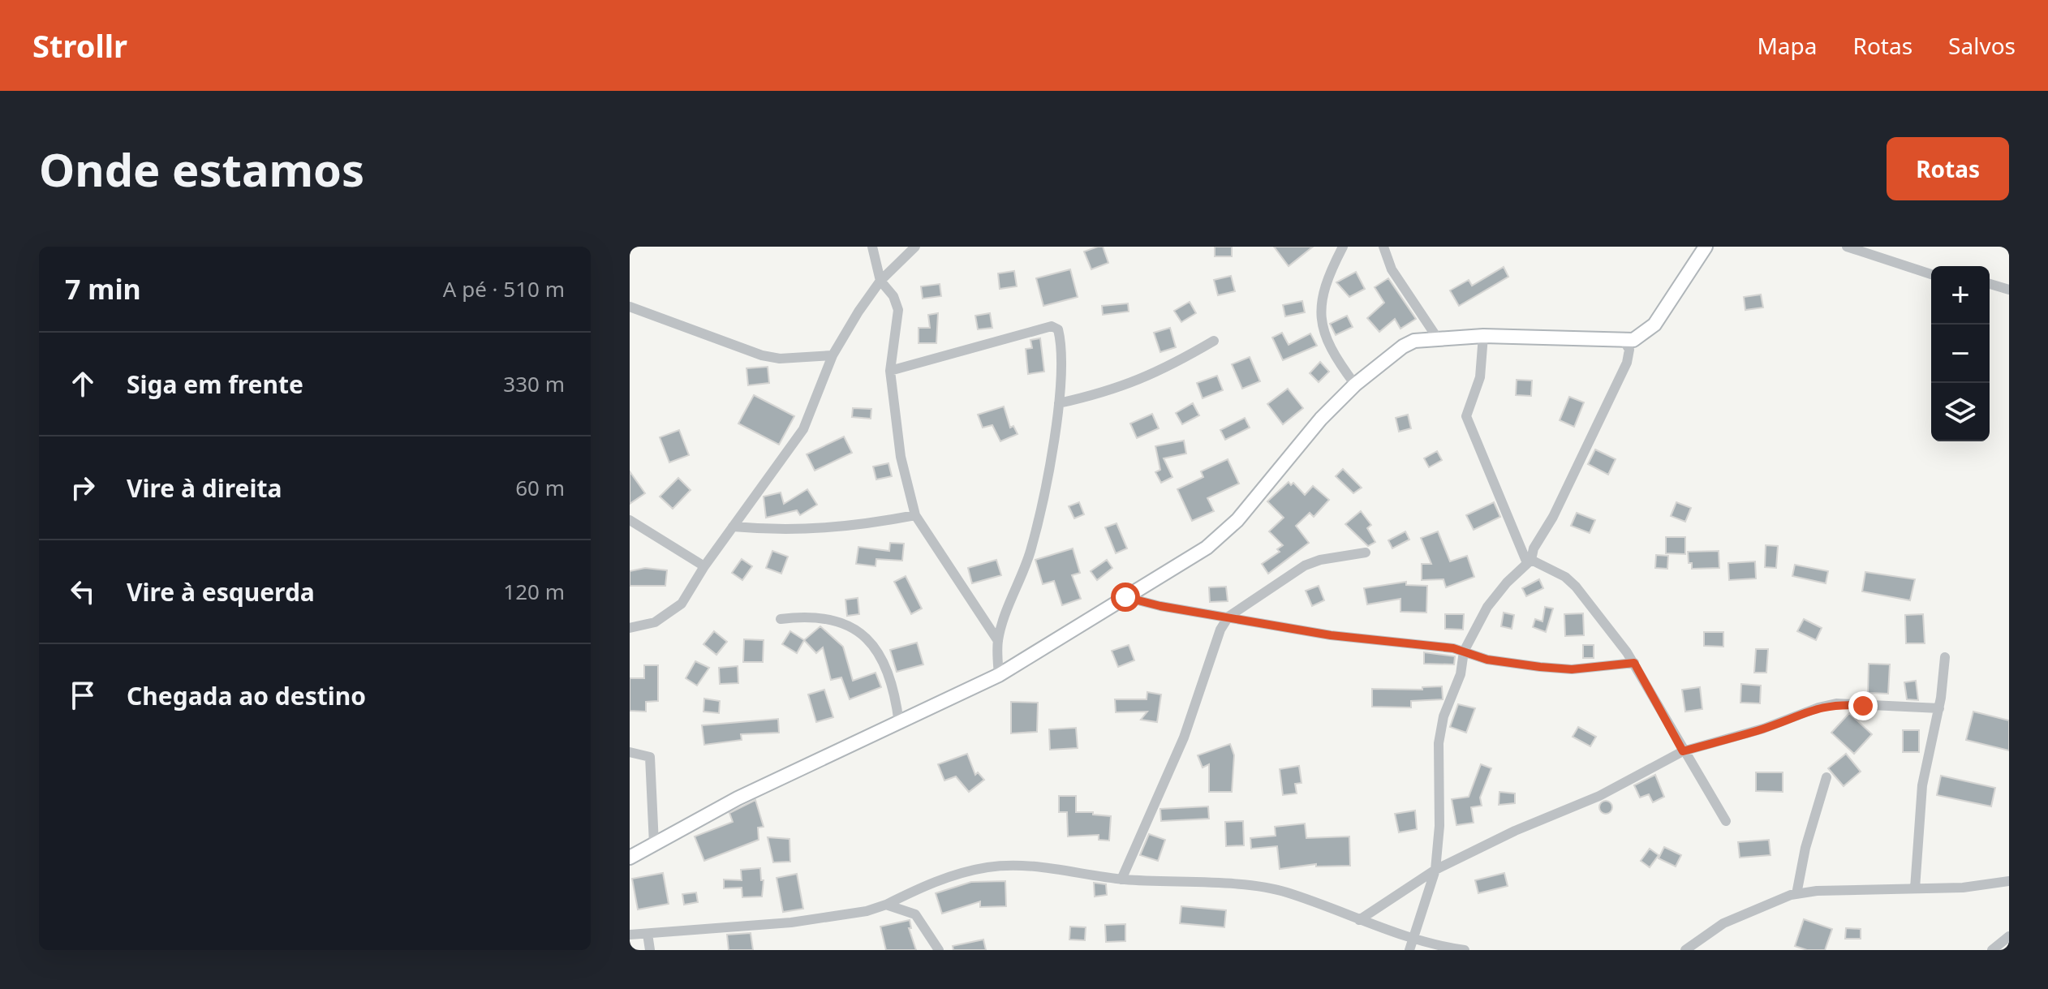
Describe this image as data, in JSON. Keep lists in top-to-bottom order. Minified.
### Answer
{"page":{"header":"Strollr","nav":["Mapa","Rotas","Salvos"],"buttons":"Rotas","title":"Onde estamos","heading":["7 min","A pé · 510 m"],"map_buttons":["+","−"],"list":[["Siga em frente","330 m"],["Vire à direita","60 m"],["Vire à esquerda","120 m"],"Chegada ao destino"]}}
